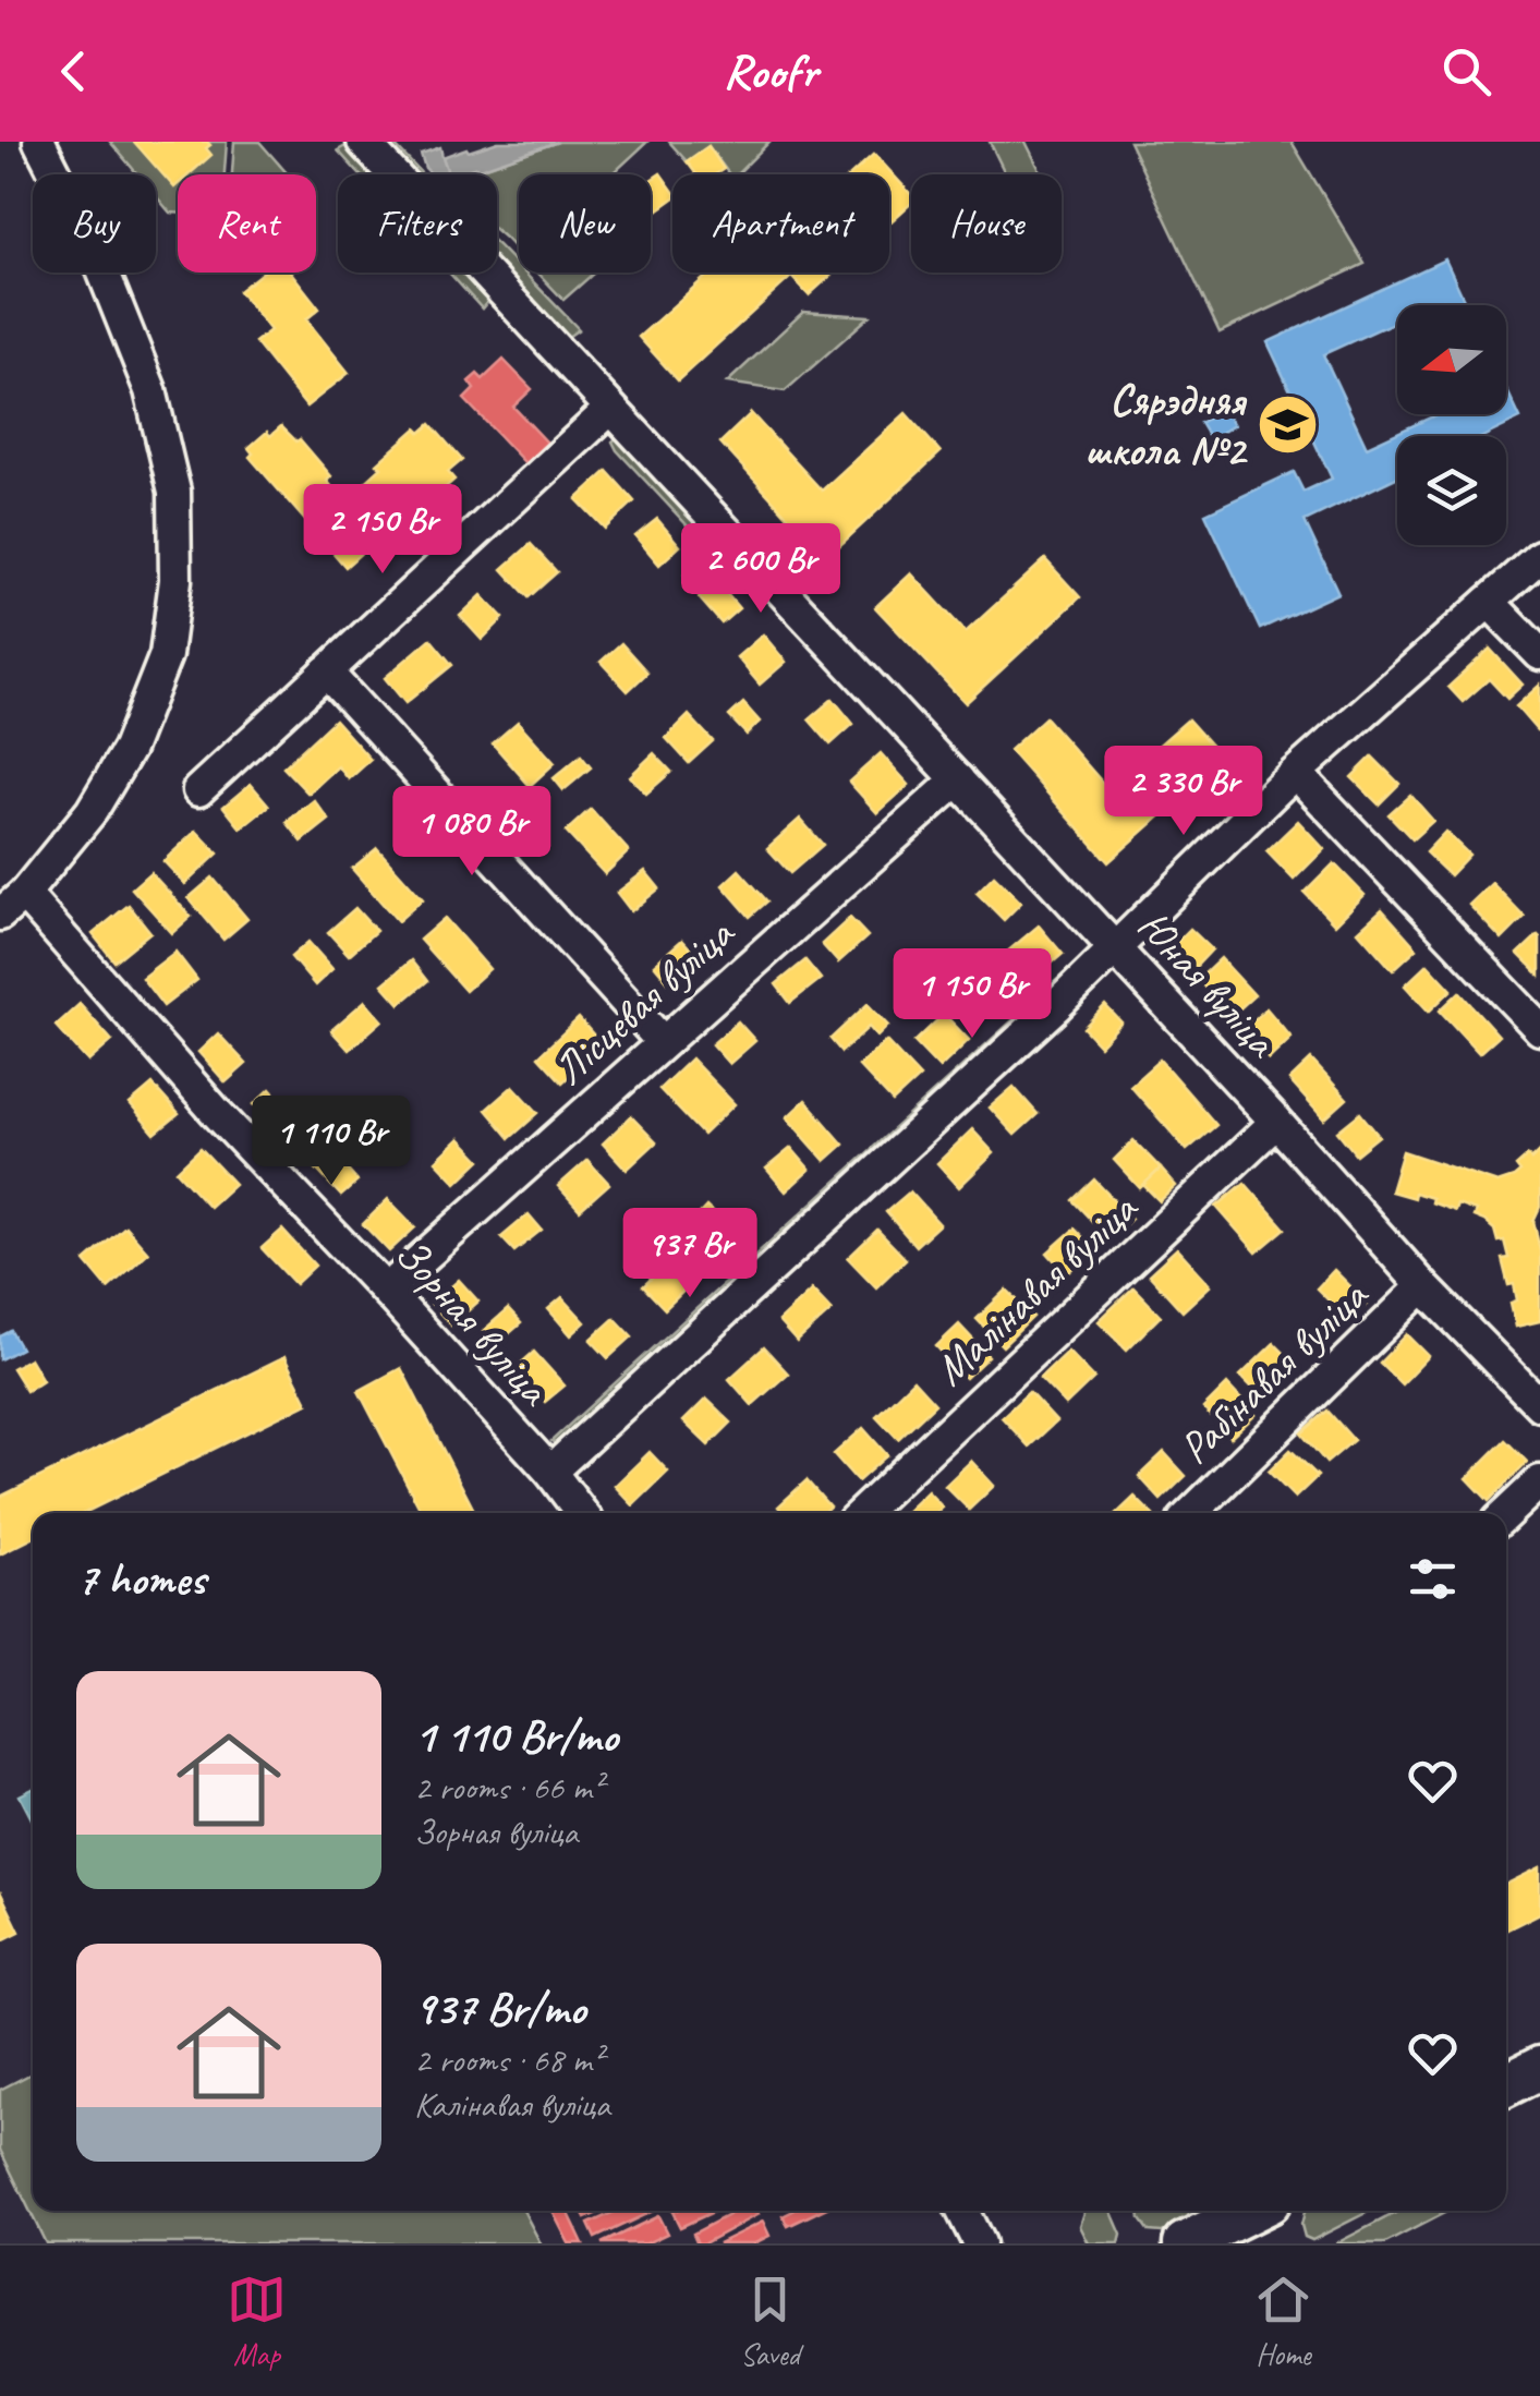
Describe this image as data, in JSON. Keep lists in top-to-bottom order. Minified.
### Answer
{"streets":{"street":["Юная вуліца","Лісцевая вуліца","Малінавая вуліца","Зорная вуліца","Рабінавая вуліца"]},"crossings":[["Юная вуліца","Лісцевая вуліца"],["Юная вуліца","Малінавая вуліца"],["Юная вуліца","Рабінавая вуліца"],["Лісцевая вуліца","Зорная вуліца"]],"places":{"school or university":["Сярэдняя школа №2"]},"north":"left","page":{"header":"Roofr","chip":["Buy","Rent","Filters","New","Apartment","House"],"price":["2 150 Br","2 600 Br","2 330 Br","1 080 Br","1 150 Br","1 110 Br","937 Br"],"heading":"7 homes","list":[{"name":"1 110 Br/mo","note":"2 rooms · 66 m² · Зорная вуліца"},{"name":"937 Br/mo","note":"2 rooms · 68 m² · Калінавая вуліца"}],"tabs":["Map","Saved","Home"]}}
